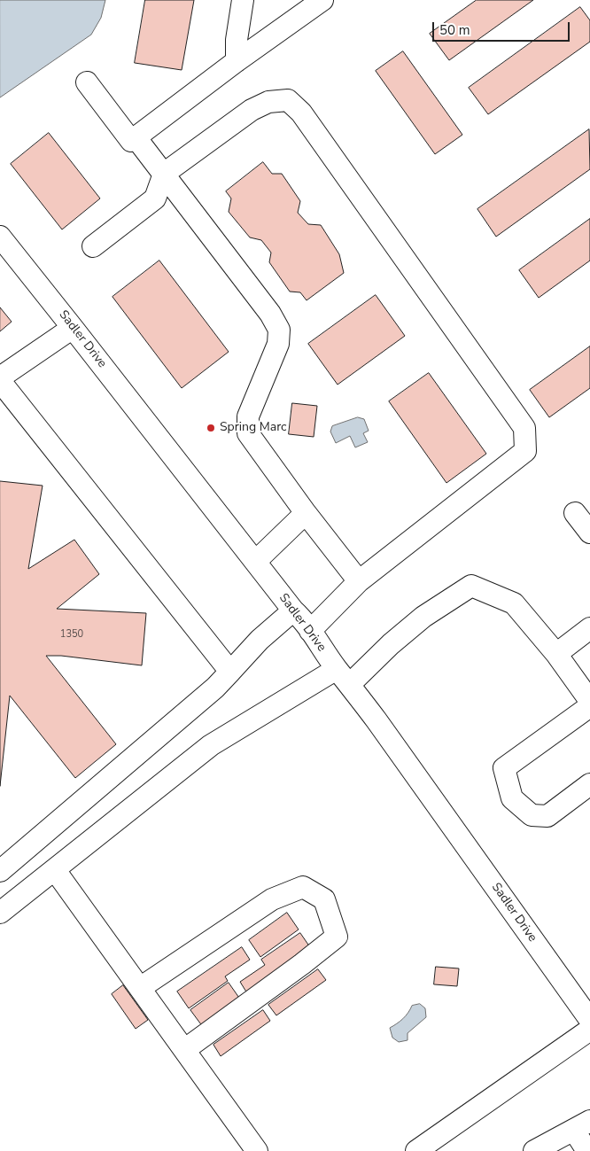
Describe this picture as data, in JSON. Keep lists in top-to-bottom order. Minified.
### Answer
{"streets":{"street":["Sadler Drive"]},"places":["Spring Marc"],"house_numbers":["1350"],"scale_bar":"50 m"}
